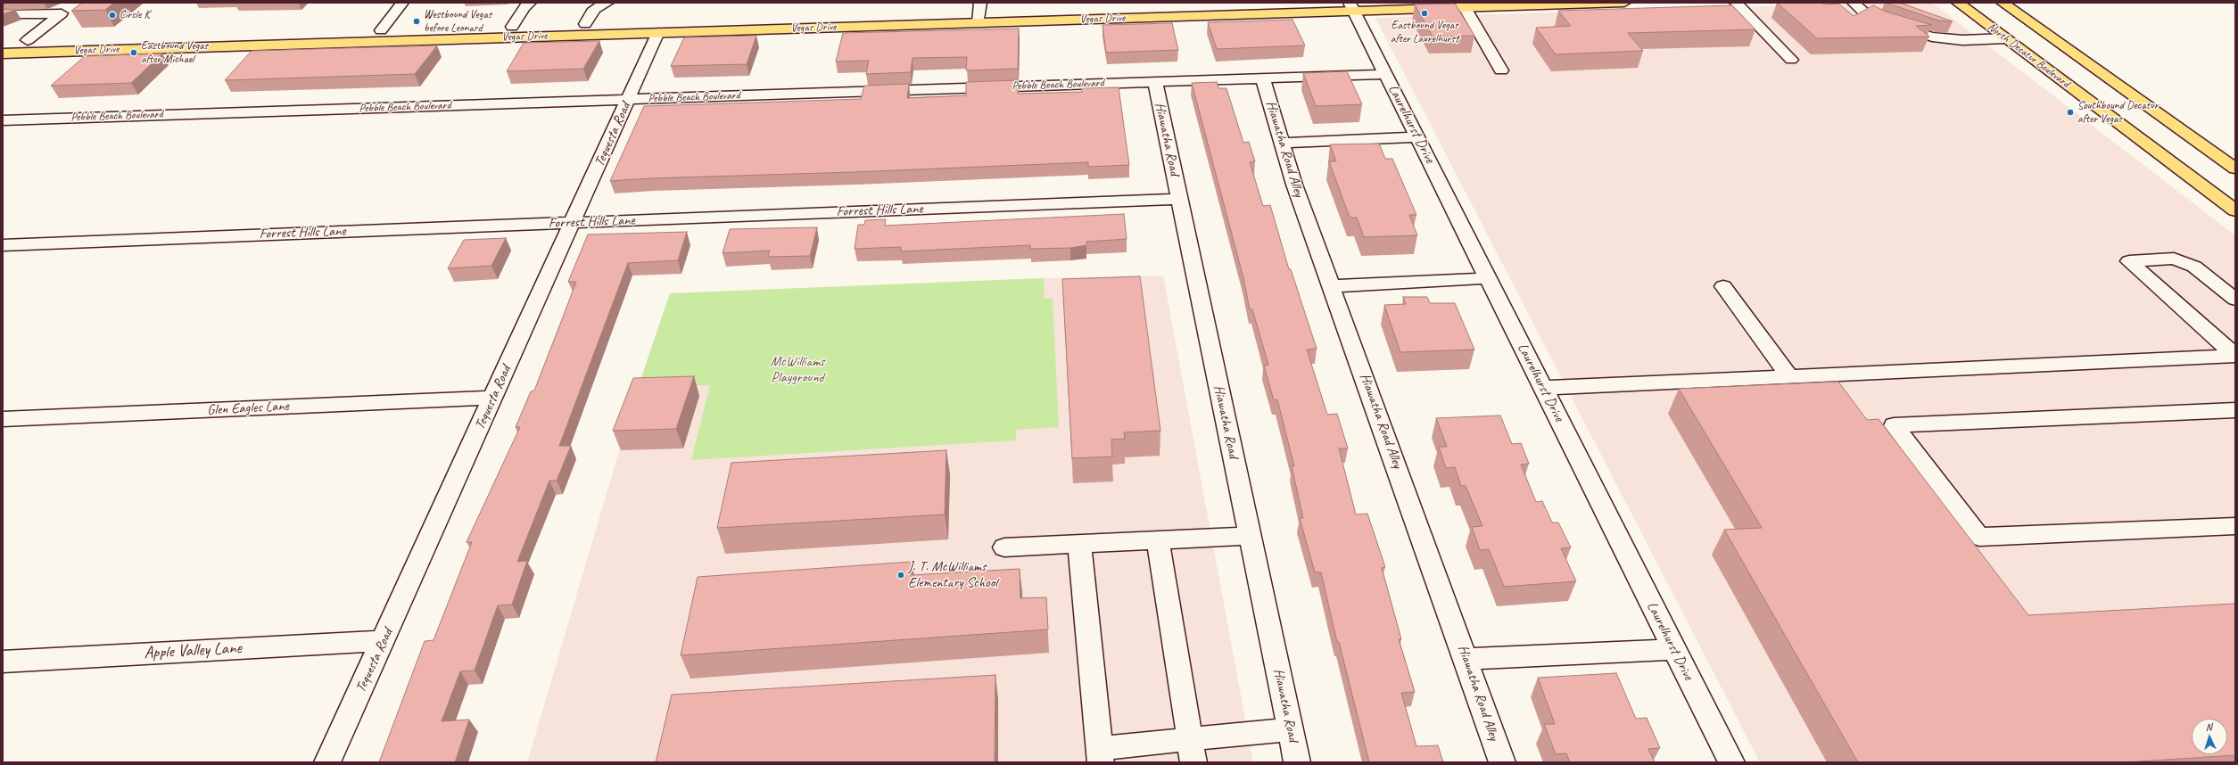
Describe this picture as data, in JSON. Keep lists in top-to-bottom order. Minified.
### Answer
{"streets":{"main road":["Vegas Drive","North Decatur Boulevard"],"street":["Pebble Beach Boulevard","Laurelhurst Drive","Tequesta Road","Hiawatha Road","Hiawatha Road Alley","Forrest Hills Lane","Glen Eagles Lane","Apple Valley Lane"]},"crossings":[["Vegas Drive","Laurelhurst Drive"],["Vegas Drive","Tequesta Road"],["Pebble Beach Boulevard","Laurelhurst Drive"],["Pebble Beach Boulevard","Tequesta Road"],["Pebble Beach Boulevard","Hiawatha Road"],["Pebble Beach Boulevard","Hiawatha Road Alley"],["Tequesta Road","Forrest Hills Lane"],["Tequesta Road","Glen Eagles Lane"],["Tequesta Road","Apple Valley Lane"],["Hiawatha Road","Forrest Hills Lane"]],"parks":["McWilliams Playground"],"places":["Eastbound Vegas after Laurelhurst","Circle K","Westbound Vegas before Leonard","Eastbound Vegas after Michael","Southbound Decatur after Vegas","J. T. McWilliams Elementary School"],"north":"top"}
